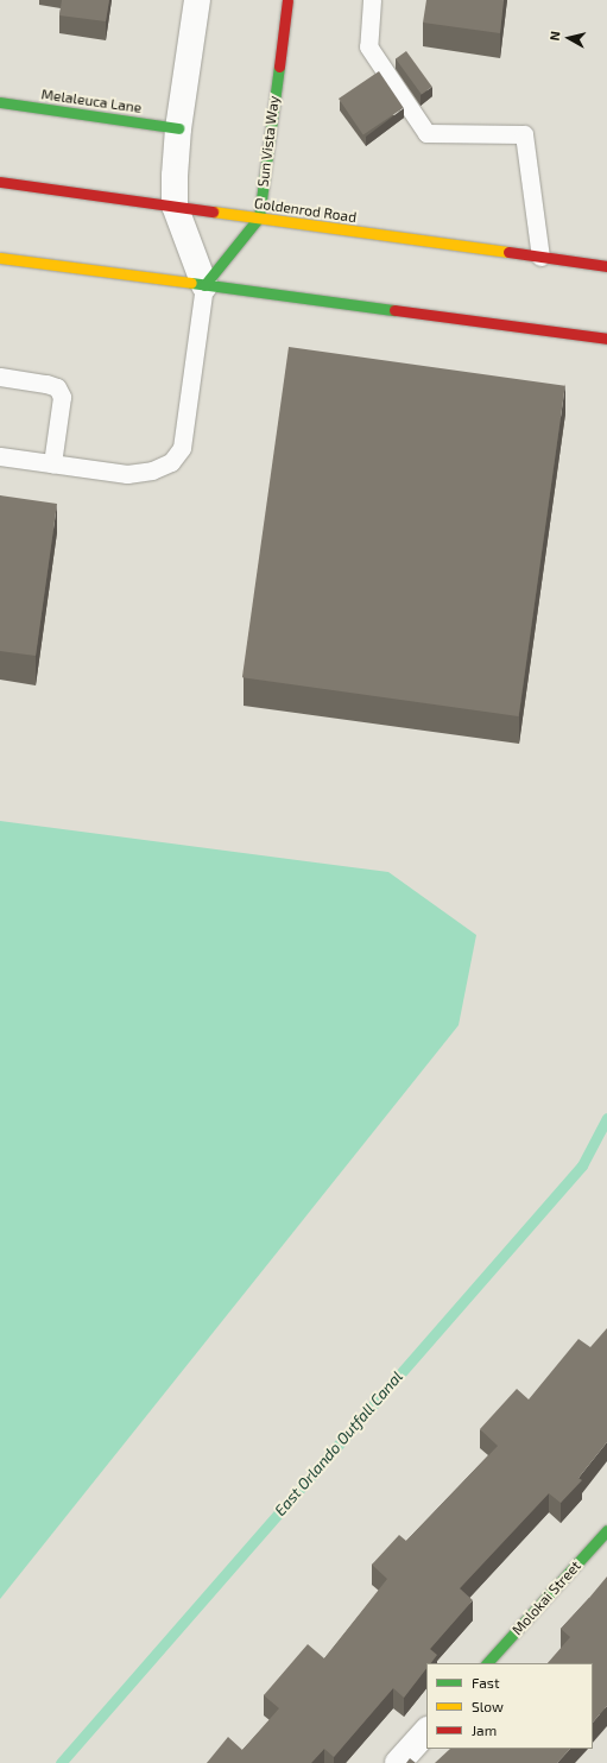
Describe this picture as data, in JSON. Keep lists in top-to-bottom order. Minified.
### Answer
{"streets":{"main road":["Melaleuca Lane","Sun Vista Way","Goldenrod Road","Molokai Street"]},"crossings":[["Sun Vista Way","Goldenrod Road"]],"water":["East Orlando Outfall Canal"],"legend":["Fast","Slow","Jam"],"north":"left"}
